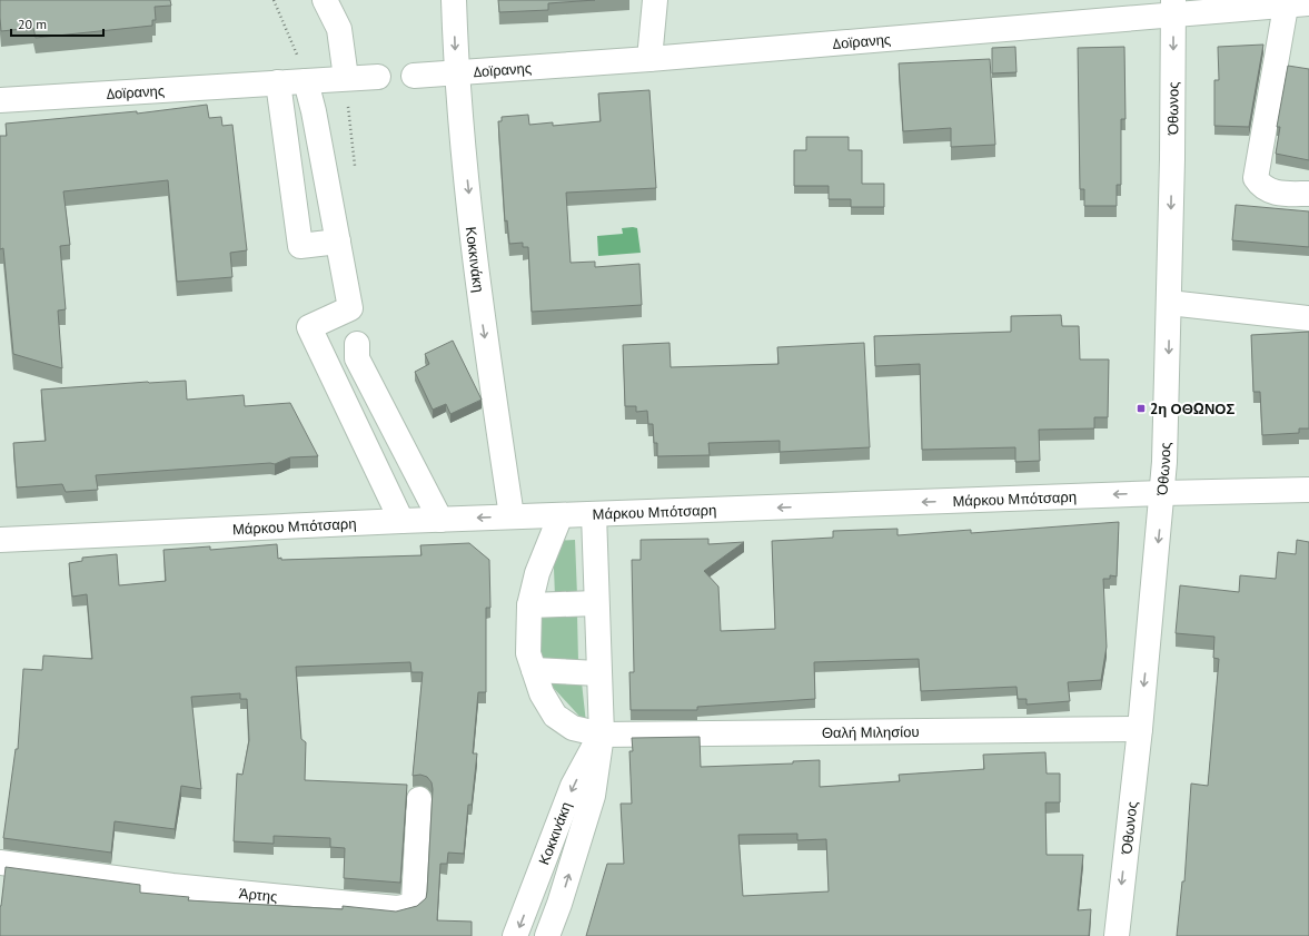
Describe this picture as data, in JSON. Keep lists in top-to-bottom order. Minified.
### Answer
{"streets":{"street":["Δοϊρανης","Όθωνος","Κοκκινάκη","Μάρκου Μπότσαρη","Θαλή Μιλησίου","Άρτης"]},"crossings":[["Δοϊρανης","Όθωνος"],["Δοϊρανης","Κοκκινάκη"],["Όθωνος","Μάρκου Μπότσαρη"],["Όθωνος","Θαλή Μιλησίου"],["Κοκκινάκη","Μάρκου Μπότσαρη"],["Κοκκινάκη","Θαλή Μιλησίου"],["Μάρκου Μπότσαρη","Θαλή Μιλησίου"]],"one_way":["Όθωνος","Μάρκου Μπότσαρη"],"places":{"transit":["2η ΟΘΩΝΟΣ"]},"scale_bar":"20 m"}
